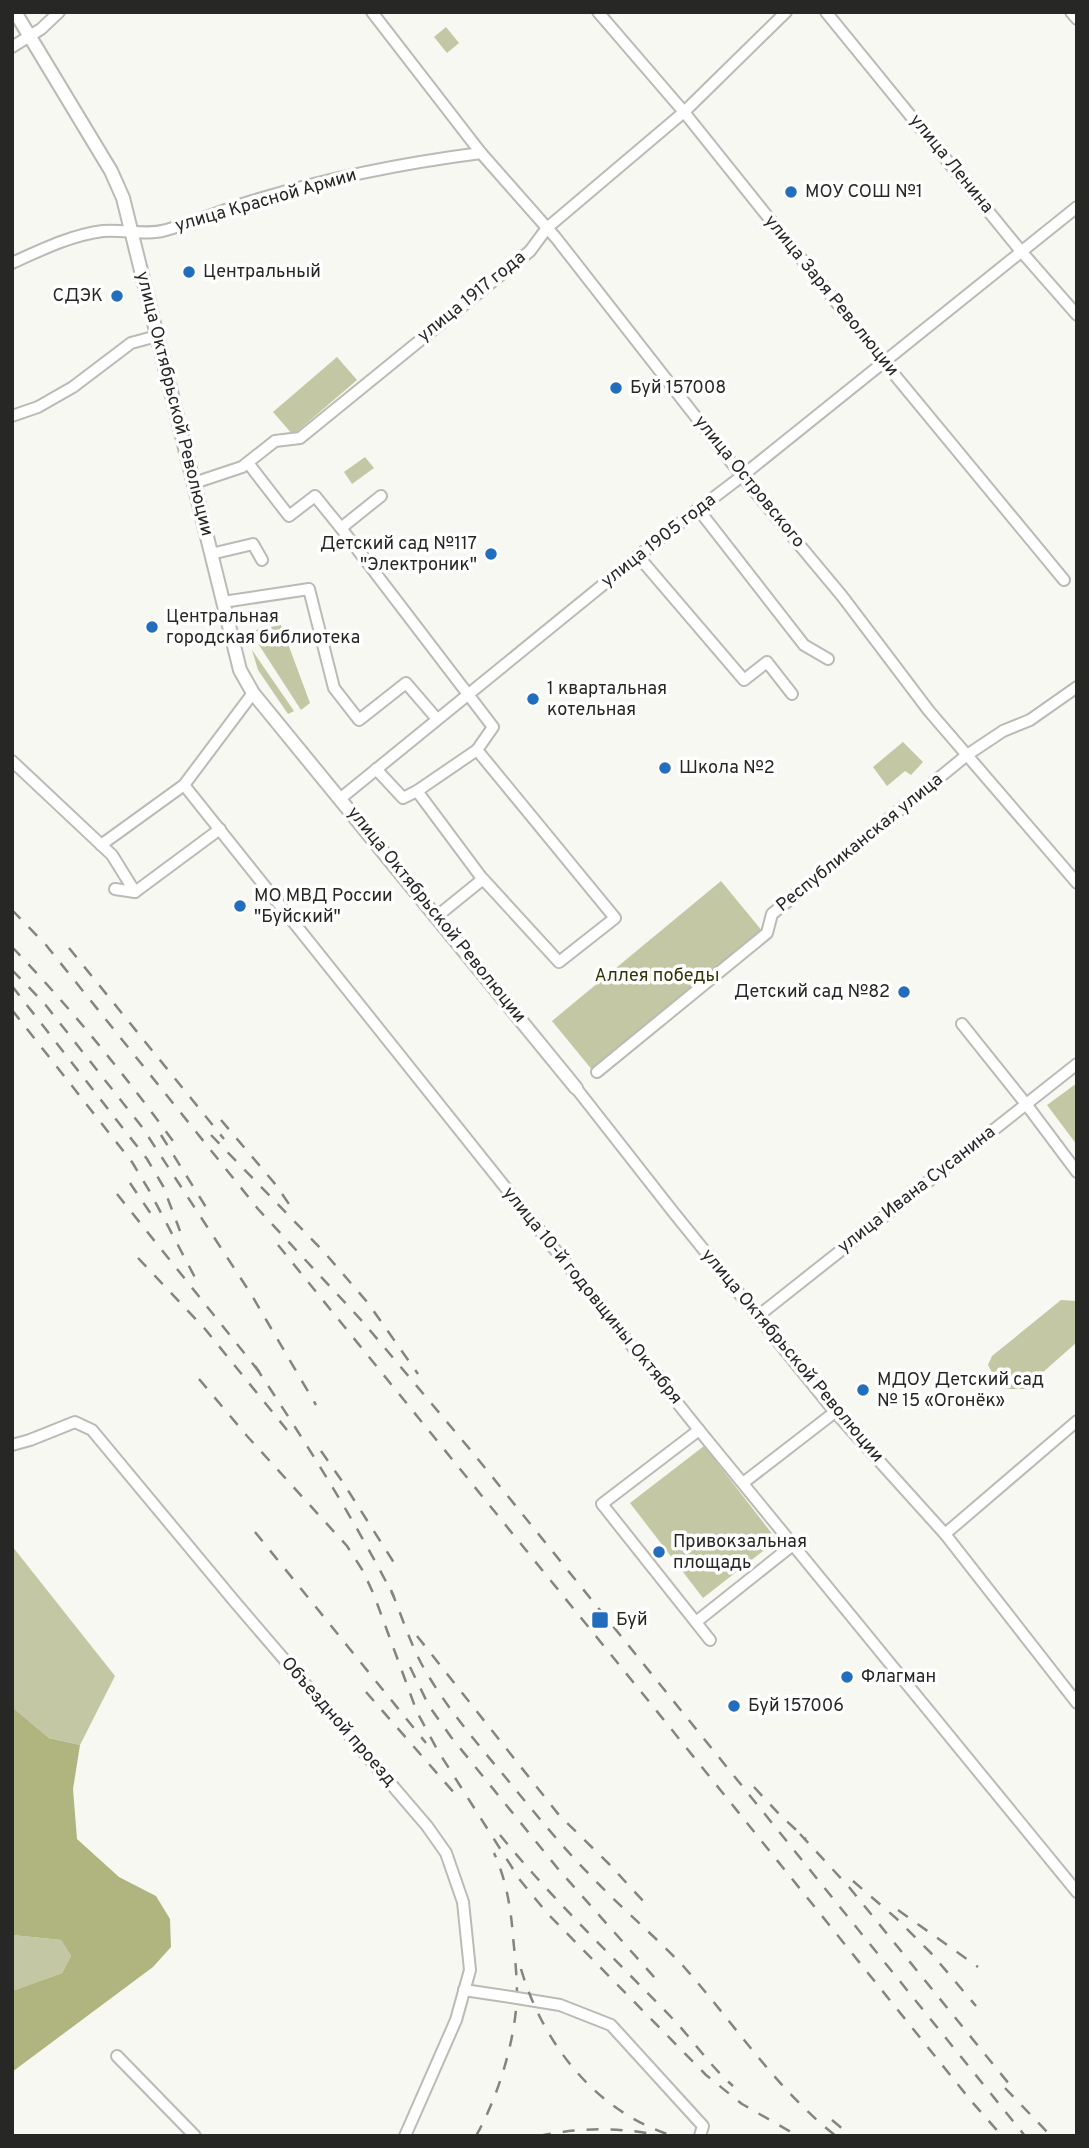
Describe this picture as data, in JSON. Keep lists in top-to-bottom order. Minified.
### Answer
{"streets":{"main road":["улица Октябрьской Революции"],"street":["улица Ленина","улица Красной Армии","улица Заря Революции","улица 1917 года","улица Островского","улица 1905 года","Республиканская улица","улица Ивана Сусанина","улица 10-й годовщины Октября","Объездной проезд"]},"crossings":[["улица Ленина","улица 1905 года"],["улица Красной Армии","улица Октябрьской Революции"],["улица Красной Армии","улица Островского"],["улица Заря Революции","улица 1917 года"],["улица Заря Революции","улица 1905 года"],["улица 1917 года","улица Октябрьской Революции"],["улица 1917 года","улица Островского"],["улица Октябрьской Революции","улица 1905 года"],["улица Октябрьской Революции","улица Ивана Сусанина"],["улица Островского","улица 1905 года"],["улица Островского","Республиканская улица"]],"parks":["Аллея победы"],"places":{"other":["МОУ СОШ №1","Центральный","СДЭК","Буй 157008","Детский сад №117 \"Электроник\"","Центральная городская библиотека","1 квартальная котельная","Школа №2","МО МВД России \"Буйский\"","Детский сад №82","МДОУ Детский сад № 15 «Огонёк»","Привокзальная площадь","Флагман","Буй 157006"],"transit":["Буй"]}}
